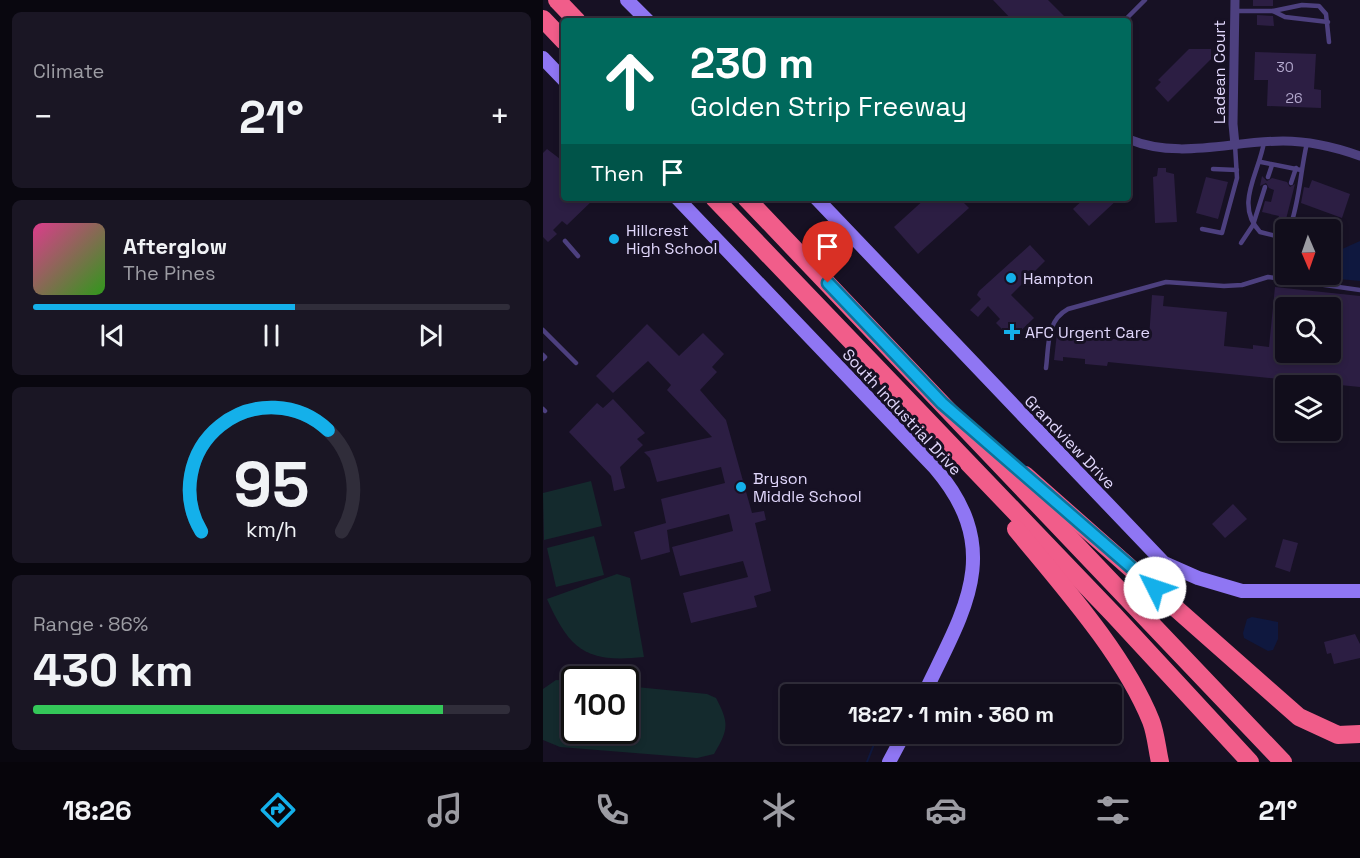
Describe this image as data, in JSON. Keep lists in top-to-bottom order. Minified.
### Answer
{"streets":{"main road":["South Industrial Drive","Grandview Drive"],"street":["Ladean Court"]},"places":{"other":["Hillcrest High School","Hampton","Bryson Middle School"],"health":["AFC Urgent Care"]},"house_numbers":["30","26"],"north":"bottom","page":{"tile":["Climate",["Range · 86%","430 km"]],"turn":["230 m","Golden Strip Freeway"],"heat":["−","21°","+"],"then":"Then","song":["Afterglow","The Pines"],"limit":"100","trip":"18:27 · 1 min · 360 m","tabs":["18:26","21°"],"gauge":["95","km/h"]}}
